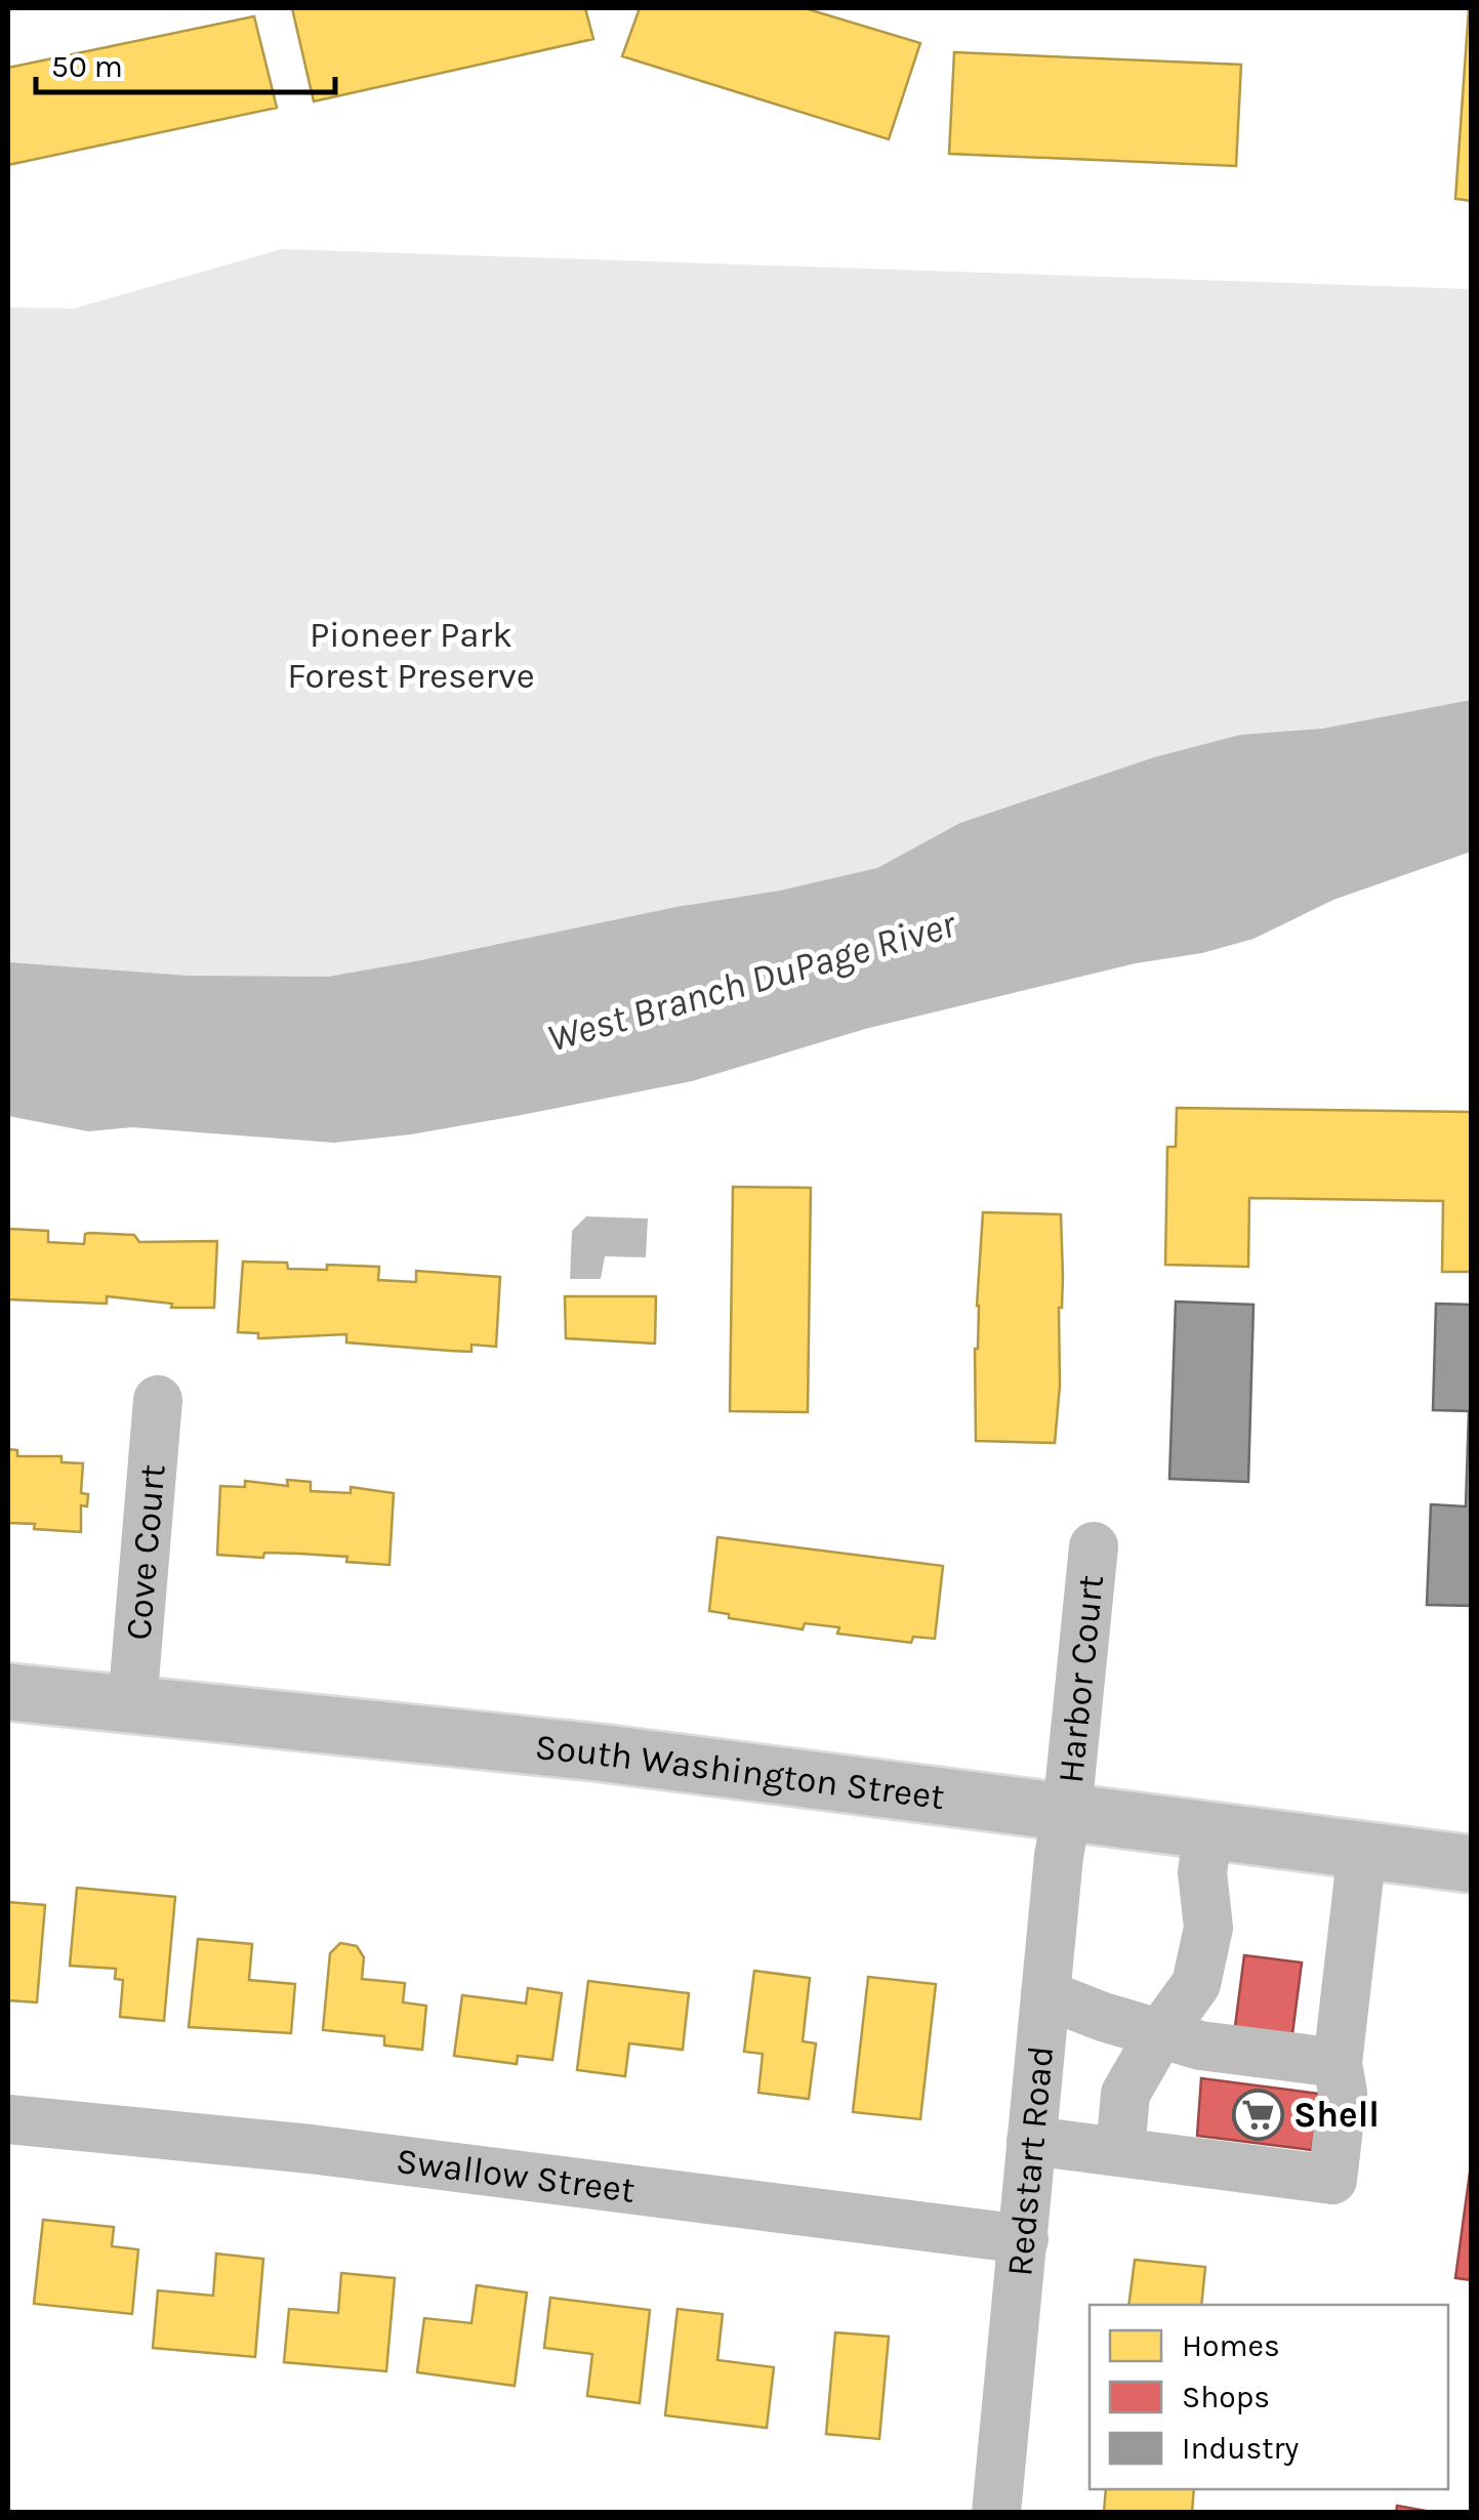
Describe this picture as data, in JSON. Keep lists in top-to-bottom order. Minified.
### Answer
{"streets":{"main road":["South Washington Street"],"street":["Cove Court","Harbor Court","Redstart Road","Swallow Street"]},"crossings":[["Cove Court","South Washington Street"],["Harbor Court","South Washington Street"],["Harbor Court","Redstart Road"],["South Washington Street","Redstart Road"],["Redstart Road","Swallow Street"]],"water":["West Branch DuPage River"],"parks":["Pioneer Park Forest Preserve"],"places":{"supermarket":["Shell"]},"legend":["Homes","Shops","Industry"],"scale_bar":"50 m"}
